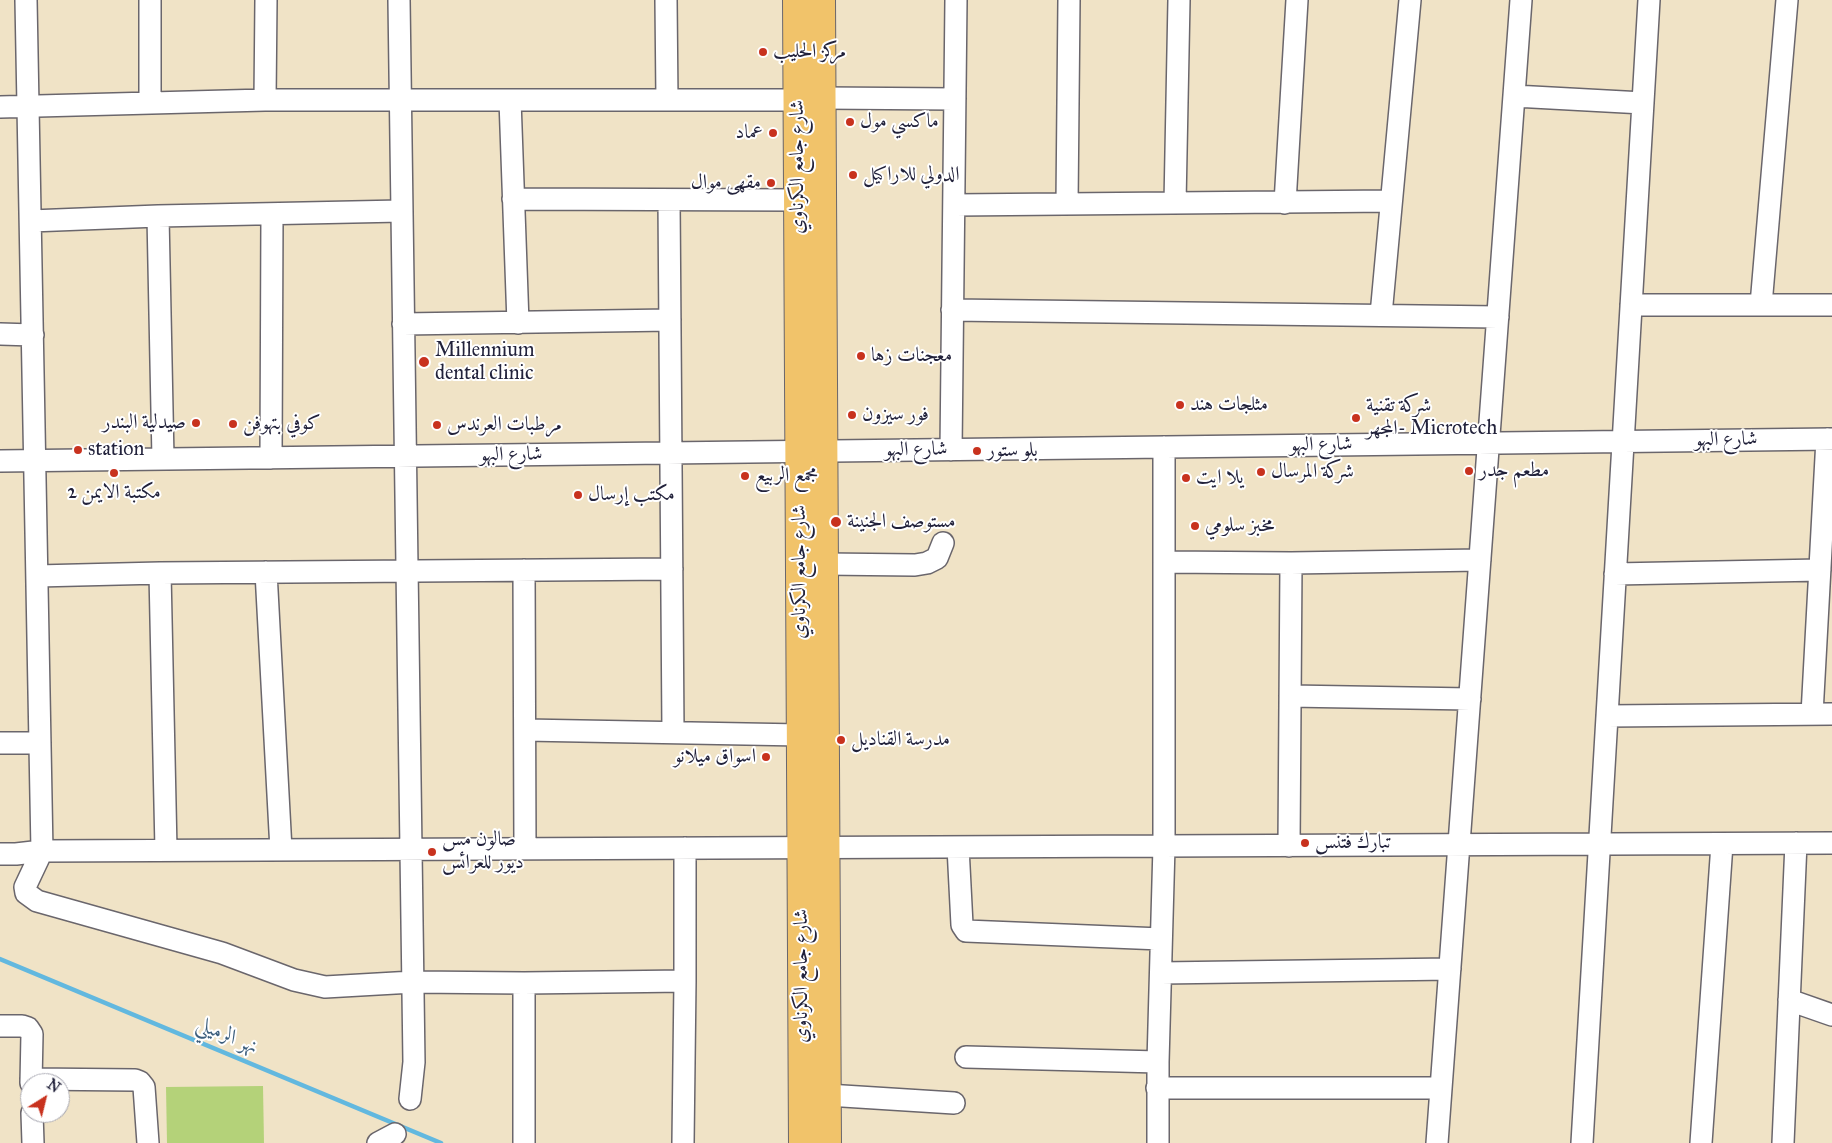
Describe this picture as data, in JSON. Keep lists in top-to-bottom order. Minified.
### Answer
{"streets":{"main road":["شارع جامع الكرناوي"],"street":["شارع البهو"]},"crossings":[["شارع جامع الكرناوي","شارع البهو"]],"water":["نهر الرميلي"],"places":["مركز الحليب","ماكسي مول","عماد","الدولي للاراكيل","مقهى موال","معجنات زها","Millennium dental clinic","مثلجات هند","فور سيزون","شركة تقنية المجهر- Microtech","صيدلية البندر","كوفي بتهوفن","مرطبات العرندس","station","بلو ستور","مطعم جدر","شركة المرسال","مكتبة الايمن 2","مجمع الربيع","يلا ايت","مكتب إرسال","مستوصف الجنينة","مخبز سلومي","مدرسة القناديل","اسواق ميلانو","تبارك فتنس","صالون مس ديور للعرائس"],"north":"top right"}
